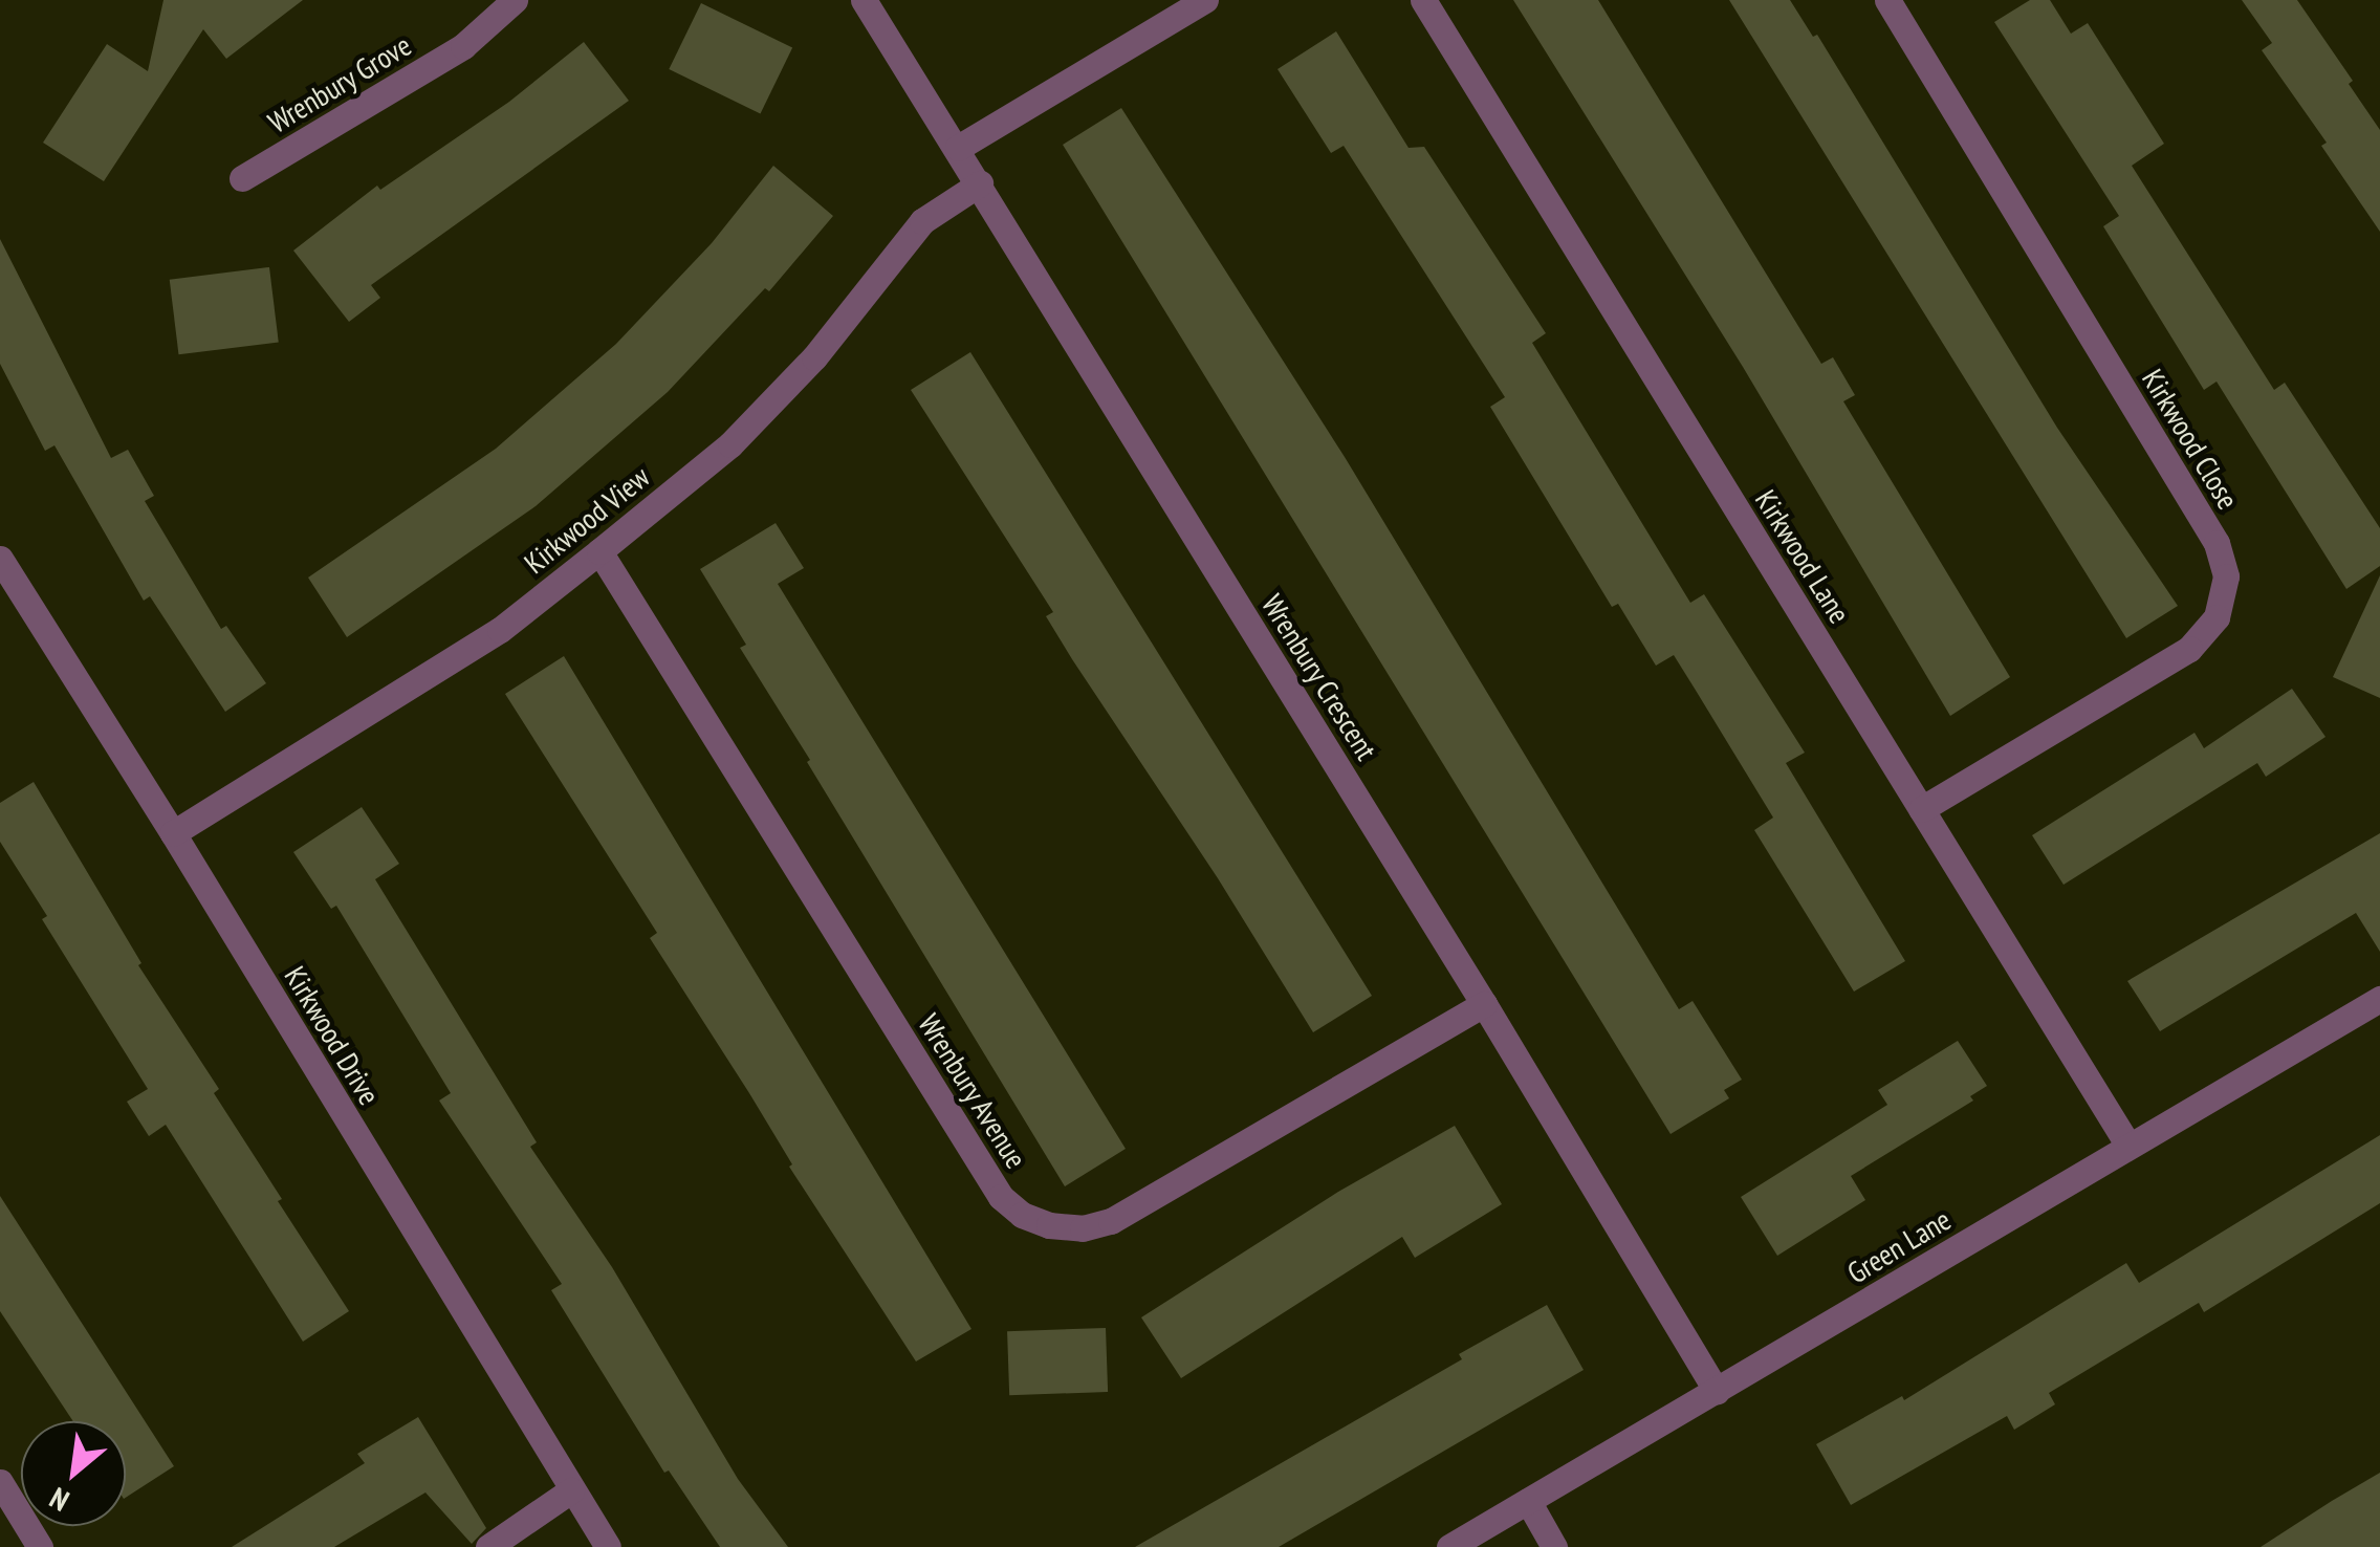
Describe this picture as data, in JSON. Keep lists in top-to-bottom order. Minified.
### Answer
{"streets":{"street":["Wrenbury Grove","Kirkwood Close","Kirkwood View","Kirkwood Lane","Wrenbury Crescent","Kirkwood Drive","Wrenbury Avenue","Green Lane"]},"crossings":[["Kirkwood Close","Kirkwood Lane"],["Kirkwood View","Wrenbury Crescent"],["Kirkwood View","Kirkwood Drive"],["Kirkwood View","Wrenbury Avenue"],["Kirkwood Lane","Green Lane"],["Wrenbury Crescent","Wrenbury Avenue"],["Wrenbury Crescent","Green Lane"]],"north":"bottom left"}
